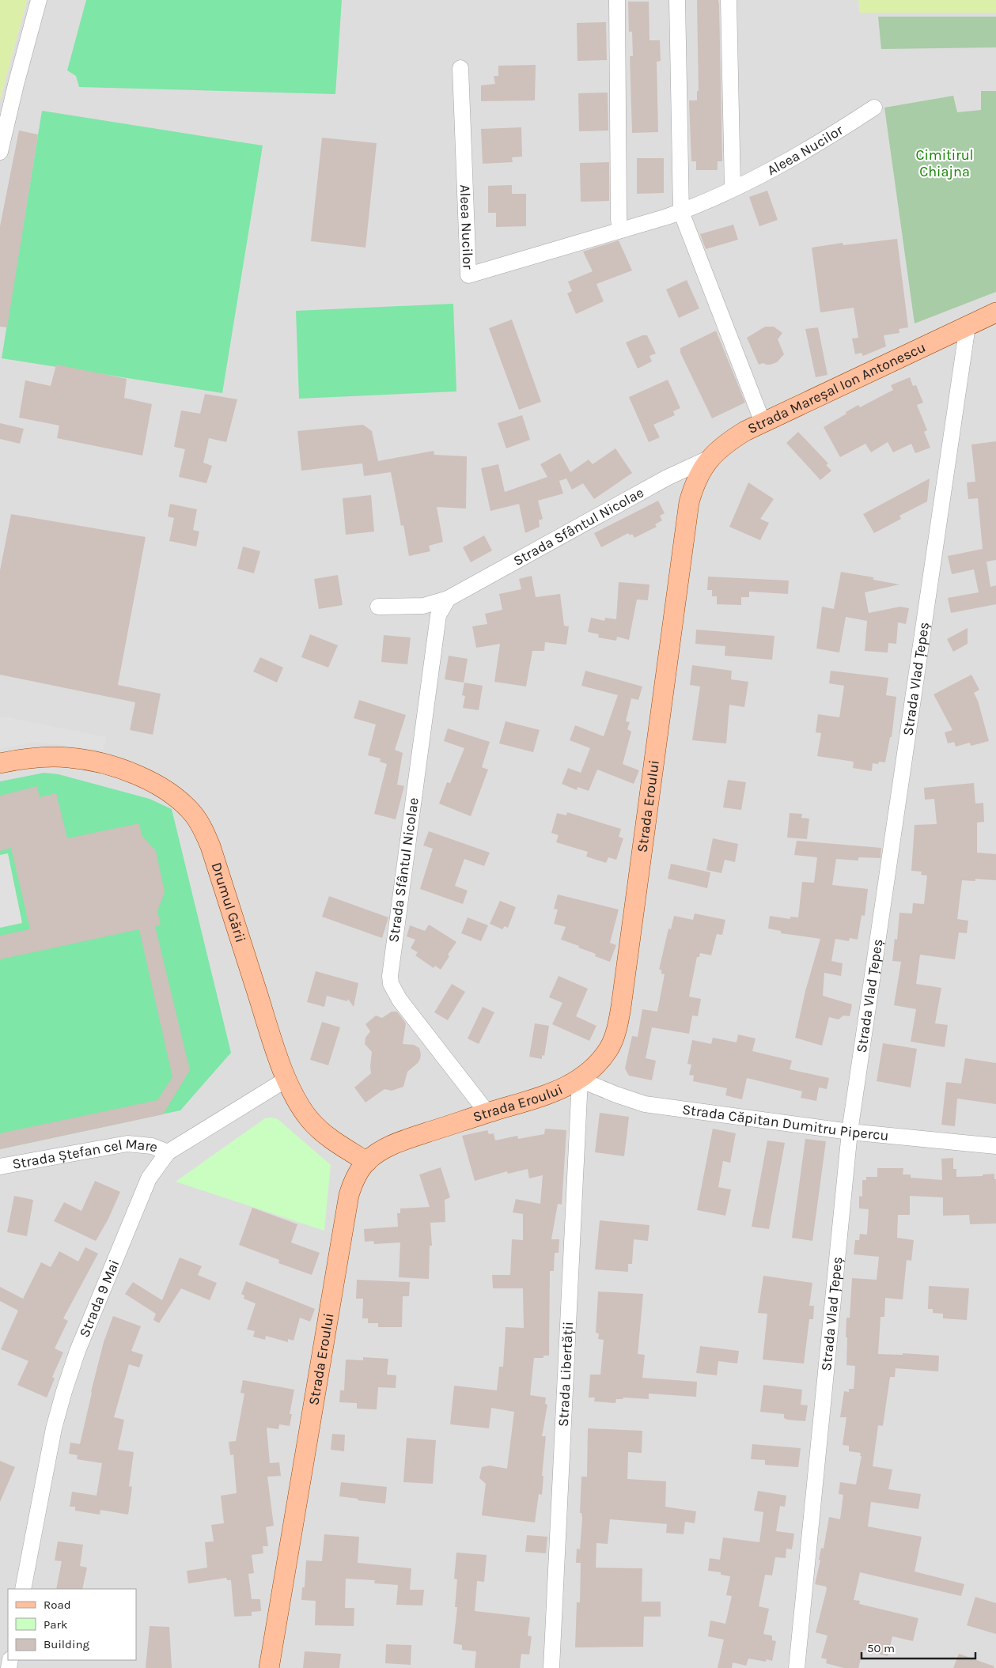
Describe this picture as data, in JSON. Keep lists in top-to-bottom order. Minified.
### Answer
{"streets":{"main road":["Strada Mareșal Ion Antonescu","Strada Eroului","Drumul Gării"],"street":["Aleea Nucilor","Strada Sfântul Nicolae","Strada Vlad Țepeș","Strada Căpitan Dumitru Pipercu","Strada Ștefan cel Mare","Strada 9 Mai","Strada Libertății"]},"crossings":[["Strada Mareșal Ion Antonescu","Strada Sfântul Nicolae"],["Strada Mareșal Ion Antonescu","Strada Vlad Țepeș"],["Strada Mareșal Ion Antonescu","Strada Eroului"],["Strada Sfântul Nicolae","Strada Eroului"],["Strada Vlad Țepeș","Strada Căpitan Dumitru Pipercu"],["Strada Eroului","Drumul Gării"],["Strada Eroului","Strada Căpitan Dumitru Pipercu"],["Strada Eroului","Strada Libertății"],["Drumul Gării","Strada 9 Mai"],["Strada Căpitan Dumitru Pipercu","Strada Libertății"],["Strada Ștefan cel Mare","Strada 9 Mai"]],"parks":["Cimitirul Chiajna"],"legend":["Road","Park","Building"],"scale_bar":"50 m"}
